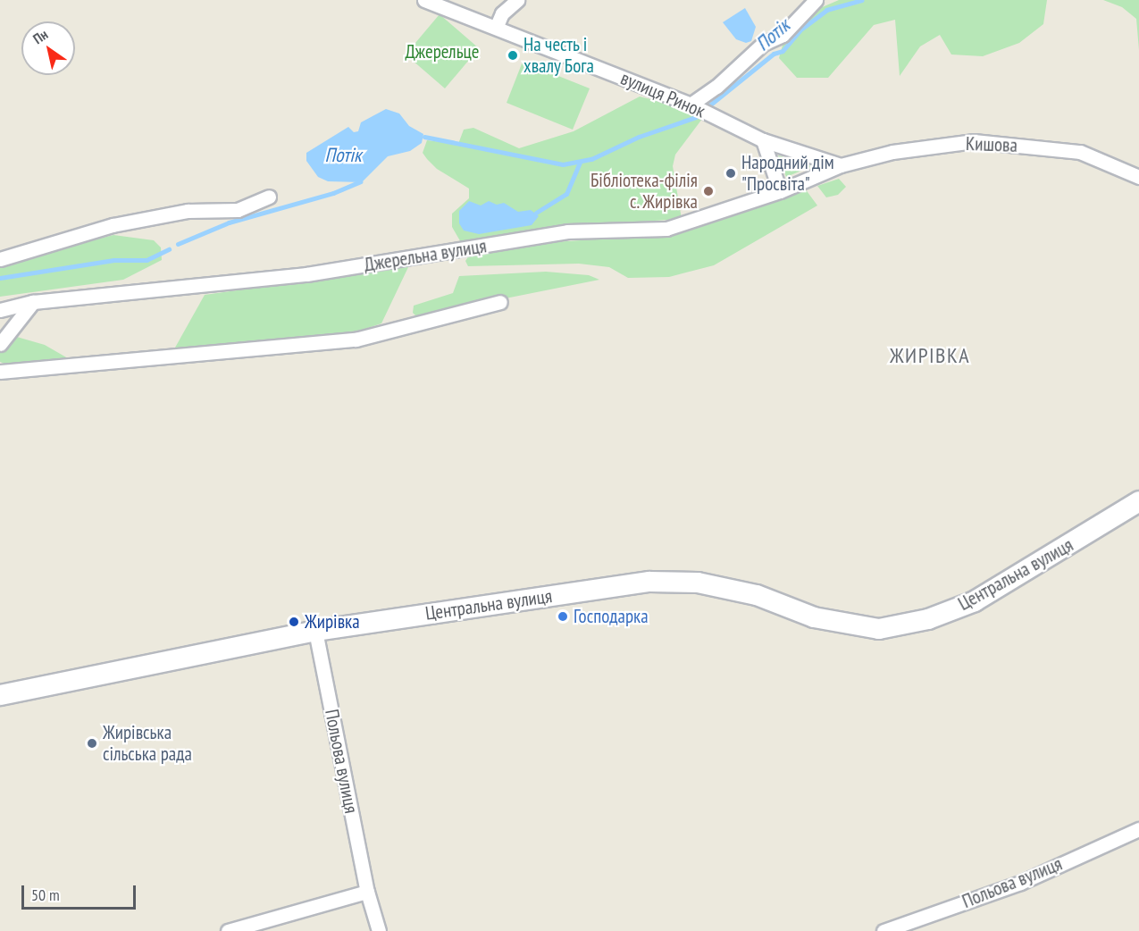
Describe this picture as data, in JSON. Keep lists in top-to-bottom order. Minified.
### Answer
{"streets":{"street":["вулиця Ринок","Кишова","Джерельна вулиця","Центральна вулиця","Польова вулиця"]},"crossings":[["вулиця Ринок","Кишова"],["вулиця Ринок","Джерельна вулиця"],["Кишова","Джерельна вулиця"],["Центральна вулиця","Польова вулиця"]],"districts":["ЖИРІВКА"],"water":["Потік"],"parks":["Джерельце"],"places":["На честь і хвалу Бога","Народний дім \"Просвіта\"","Бібліотека-філія с. Жирівка","Господарка","Жирівка","Жирівська сільська рада"],"scale_bar":"50 m","north":"top left"}
